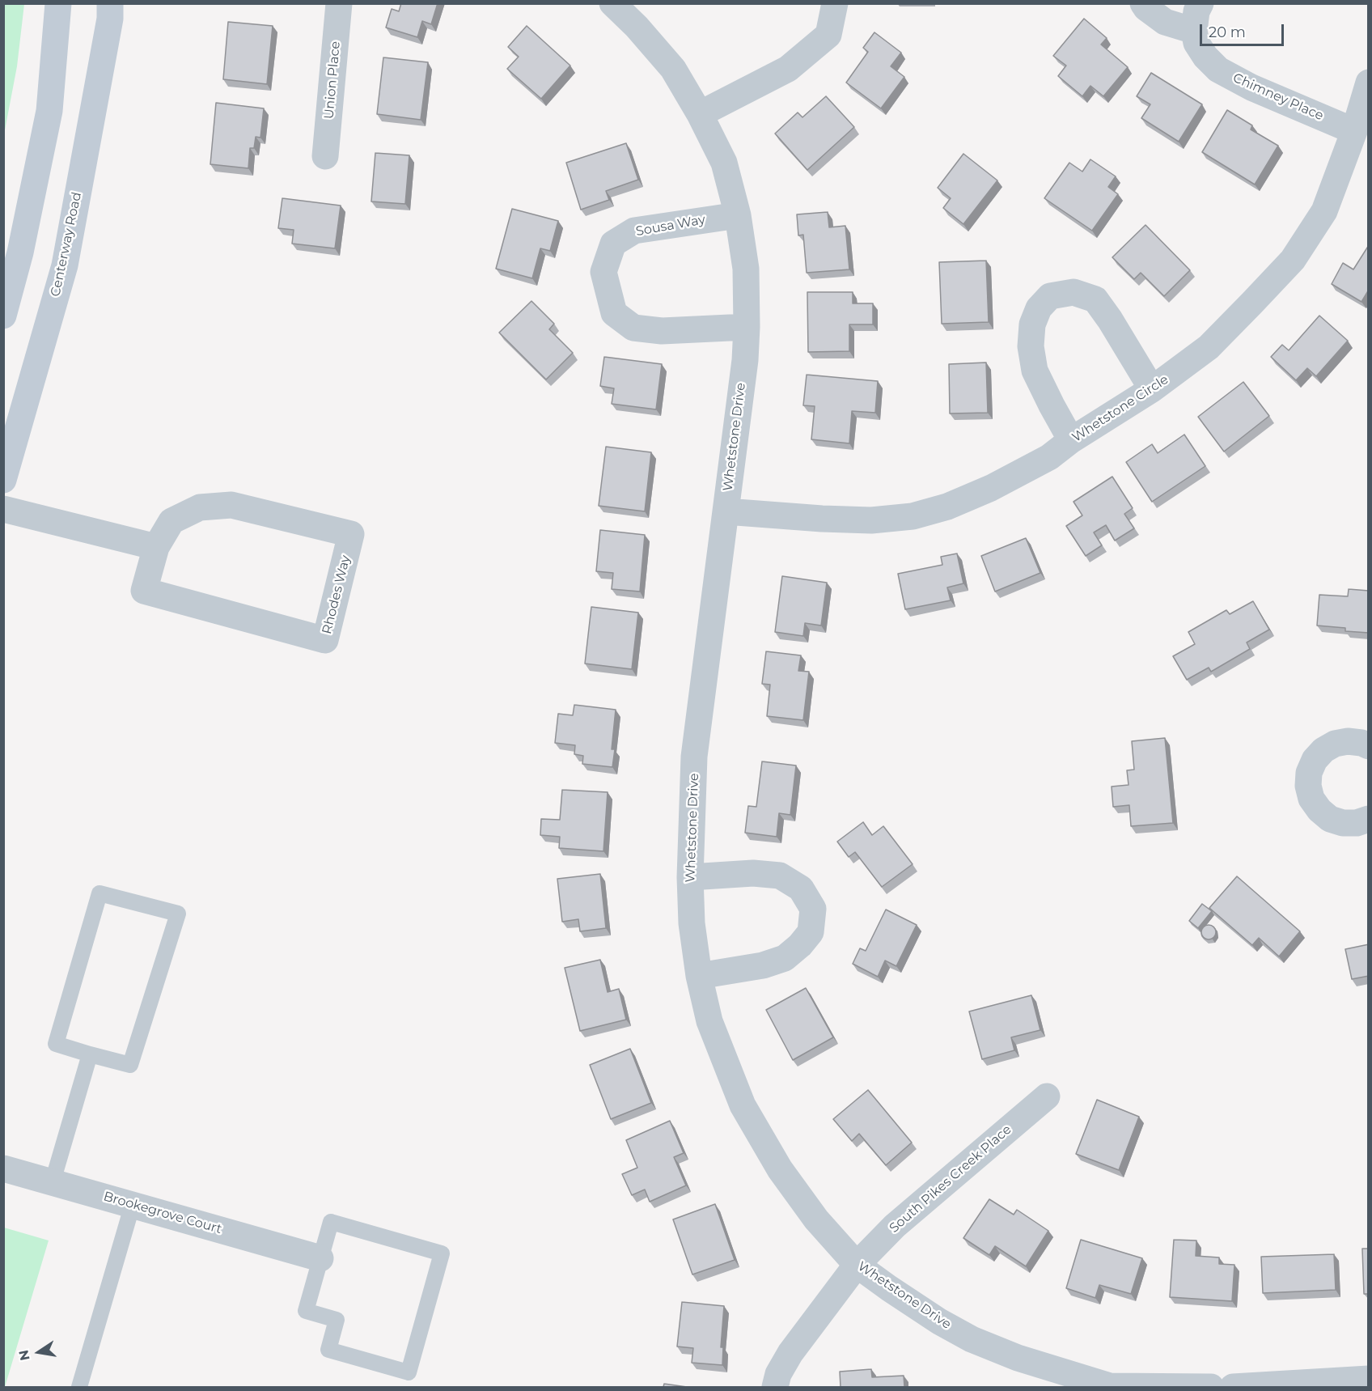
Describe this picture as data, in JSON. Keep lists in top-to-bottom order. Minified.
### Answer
{"streets":{"street":["Union Place","Chimney Place","Sousa Way","Centerway Road","Whetstone Circle","Whetstone Drive","Rhodes Way","South Pikes Creek Place","Brookegrove Court"]},"crossings":[["Chimney Place","Whetstone Circle"],["Sousa Way","Whetstone Drive"],["Whetstone Circle","Whetstone Drive"],["Whetstone Drive","South Pikes Creek Place"]],"scale_bar":"20 m","north":"left"}
